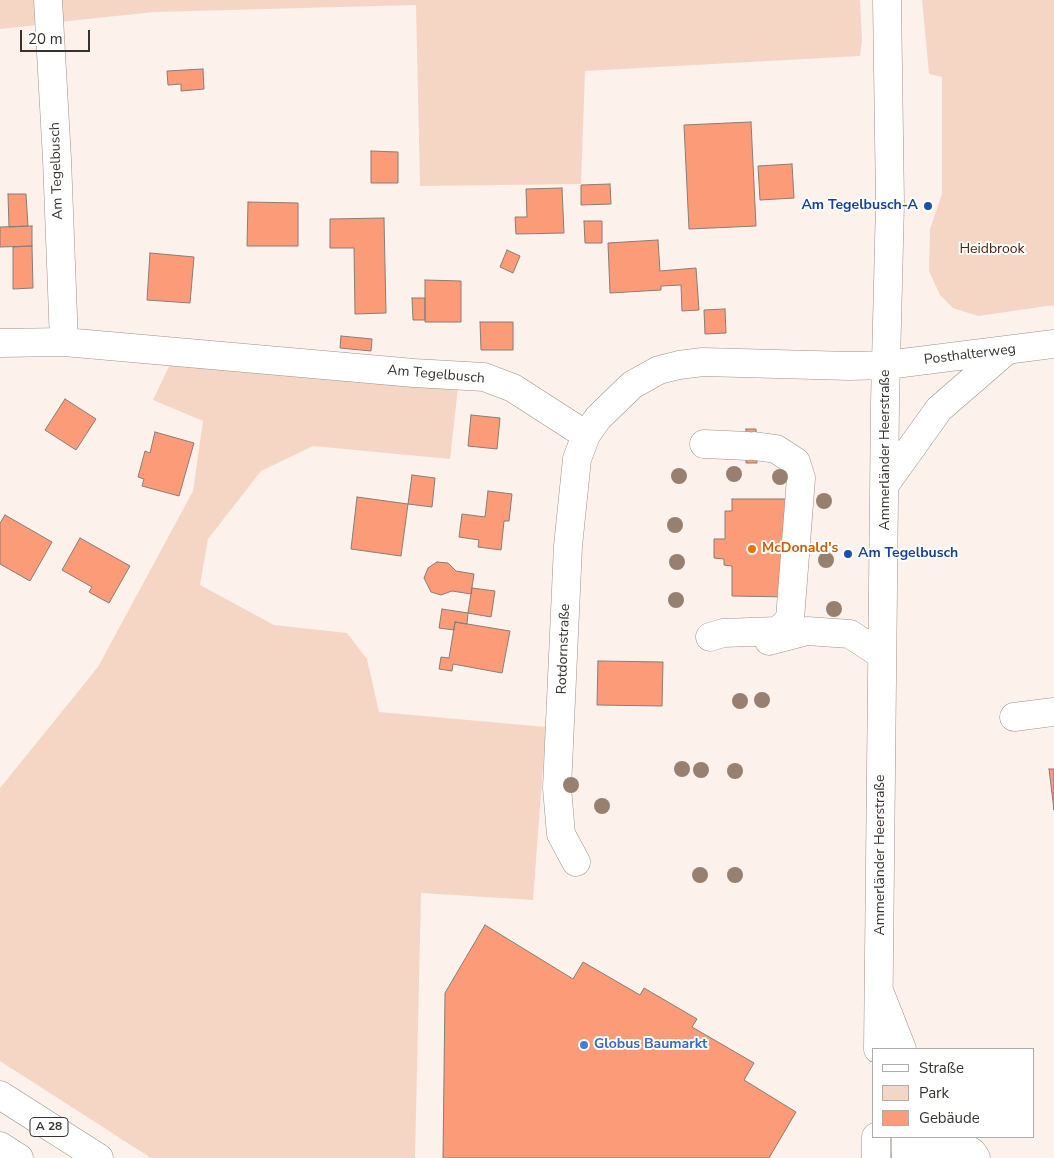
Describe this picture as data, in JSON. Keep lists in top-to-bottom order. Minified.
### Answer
{"streets":{"main road":["Am Tegelbusch","Posthalterweg","Ammerländer Heerstraße","Rotdornstraße","A 28"]},"crossings":[["Am Tegelbusch","Rotdornstraße"],["Posthalterweg","Ammerländer Heerstraße"]],"parks":["Heidbrook"],"places":["Am Tegelbusch-A","McDonald's","Am Tegelbusch","Globus Baumarkt"],"legend":["Straße","Park","Gebäude"],"scale_bar":"20 m"}
